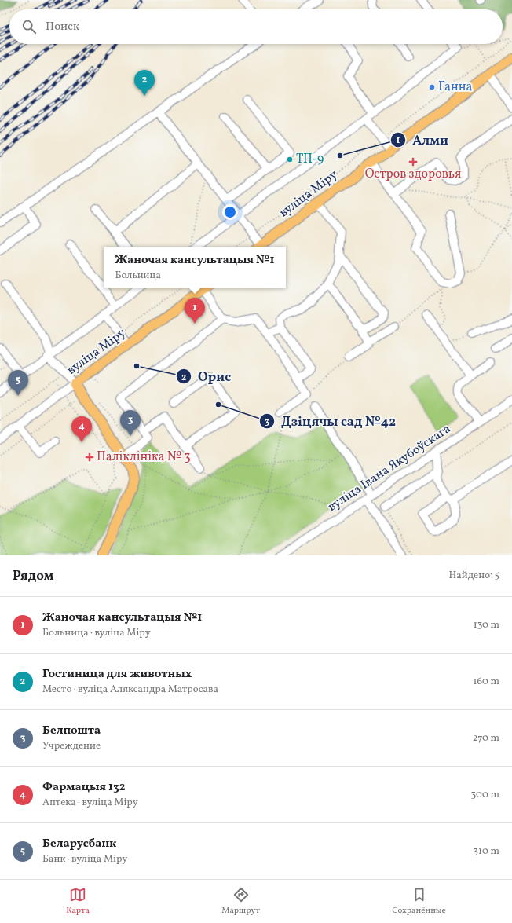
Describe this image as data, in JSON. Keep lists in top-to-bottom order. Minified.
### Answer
{"streets":{"main road":["вуліца Міру"],"street":["вуліца Івана Якубоўскага"]},"places":{"other":["Ганна","Алми","ТП-9","Орис","Дзіцячы сад №42"],"health":["Остров здоровья","Паліклініка № 3"]},"page":{"search":"Поиск","pins":["2","1","5","3","4"],"popup":["Жаночая кансультацыя №1","Больница"],"heading":["Рядом","Найдено: 5"],"list":[{"mark":"1","name":"Жаночая кансультацыя №1","note":"Больница · вуліца Міру","value":"130 m"},{"mark":"2","name":"Гостиница для животных","note":"Место · вуліца Аляксандра Матросава","value":"160 m"},{"mark":"3","name":"Белпошта","note":"Учреждение","value":"270 m"},{"mark":"4","name":"Фармацыя 132","note":"Аптека · вуліца Міру","value":"300 m"},{"mark":"5","name":"Беларусбанк","note":"Банк · вуліца Міру","value":"310 m"}],"nav":["Карта","Маршрут","Сохранённые"]}}
